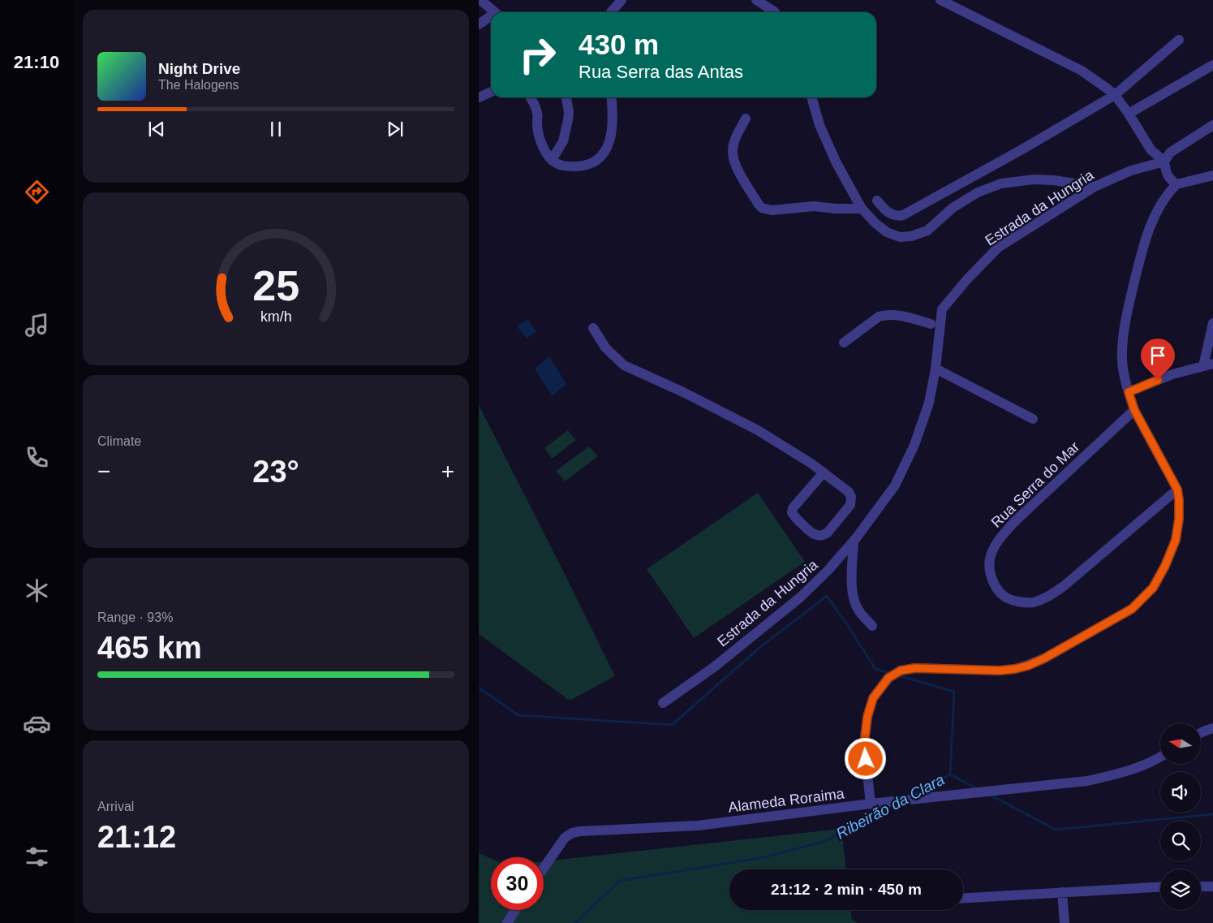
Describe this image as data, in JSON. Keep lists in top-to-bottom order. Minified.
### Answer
{"streets":{"street":["Estrada da Hungria","Rua Serra do Mar","Alameda Roraima"]},"water":["Ribeirão da Clara"],"north":"left","page":{"tabs":"21:10","turn":["430 m","Rua Serra das Antas"],"song":["Night Drive","The Halogens"],"tile":["Climate",["Range · 93%","465 km"],["Arrival","21:12"]],"heat":["−","23°","+"],"limit":"30","trip":"21:12 · 2 min · 450 m","gauge":["25","km/h"]}}
